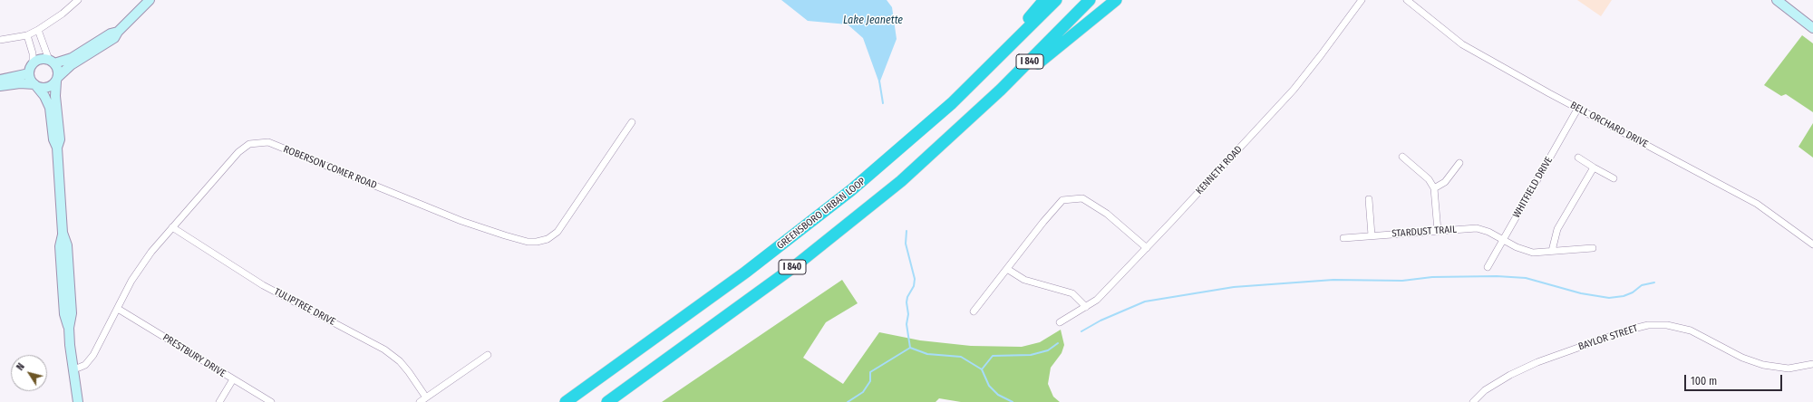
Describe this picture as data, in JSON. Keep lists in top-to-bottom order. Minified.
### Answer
{"streets":{"highway":["I 840","GREENSBORO URBAN LOOP"],"street":["BELL ORCHARD DRIVE","ROBERSON COMER ROAD","KENNETH ROAD","WHITFIELD DRIVE","STARDUST TRAIL","TULIPTREE DRIVE","BAYLOR STREET","PRESTBURY DRIVE"]},"crossings":[["BELL ORCHARD DRIVE","WHITFIELD DRIVE"],["ROBERSON COMER ROAD","TULIPTREE DRIVE"],["ROBERSON COMER ROAD","PRESTBURY DRIVE"],["WHITFIELD DRIVE","STARDUST TRAIL"]],"water":["Lake Jeanette"],"scale_bar":"100 m","north":"top left"}
